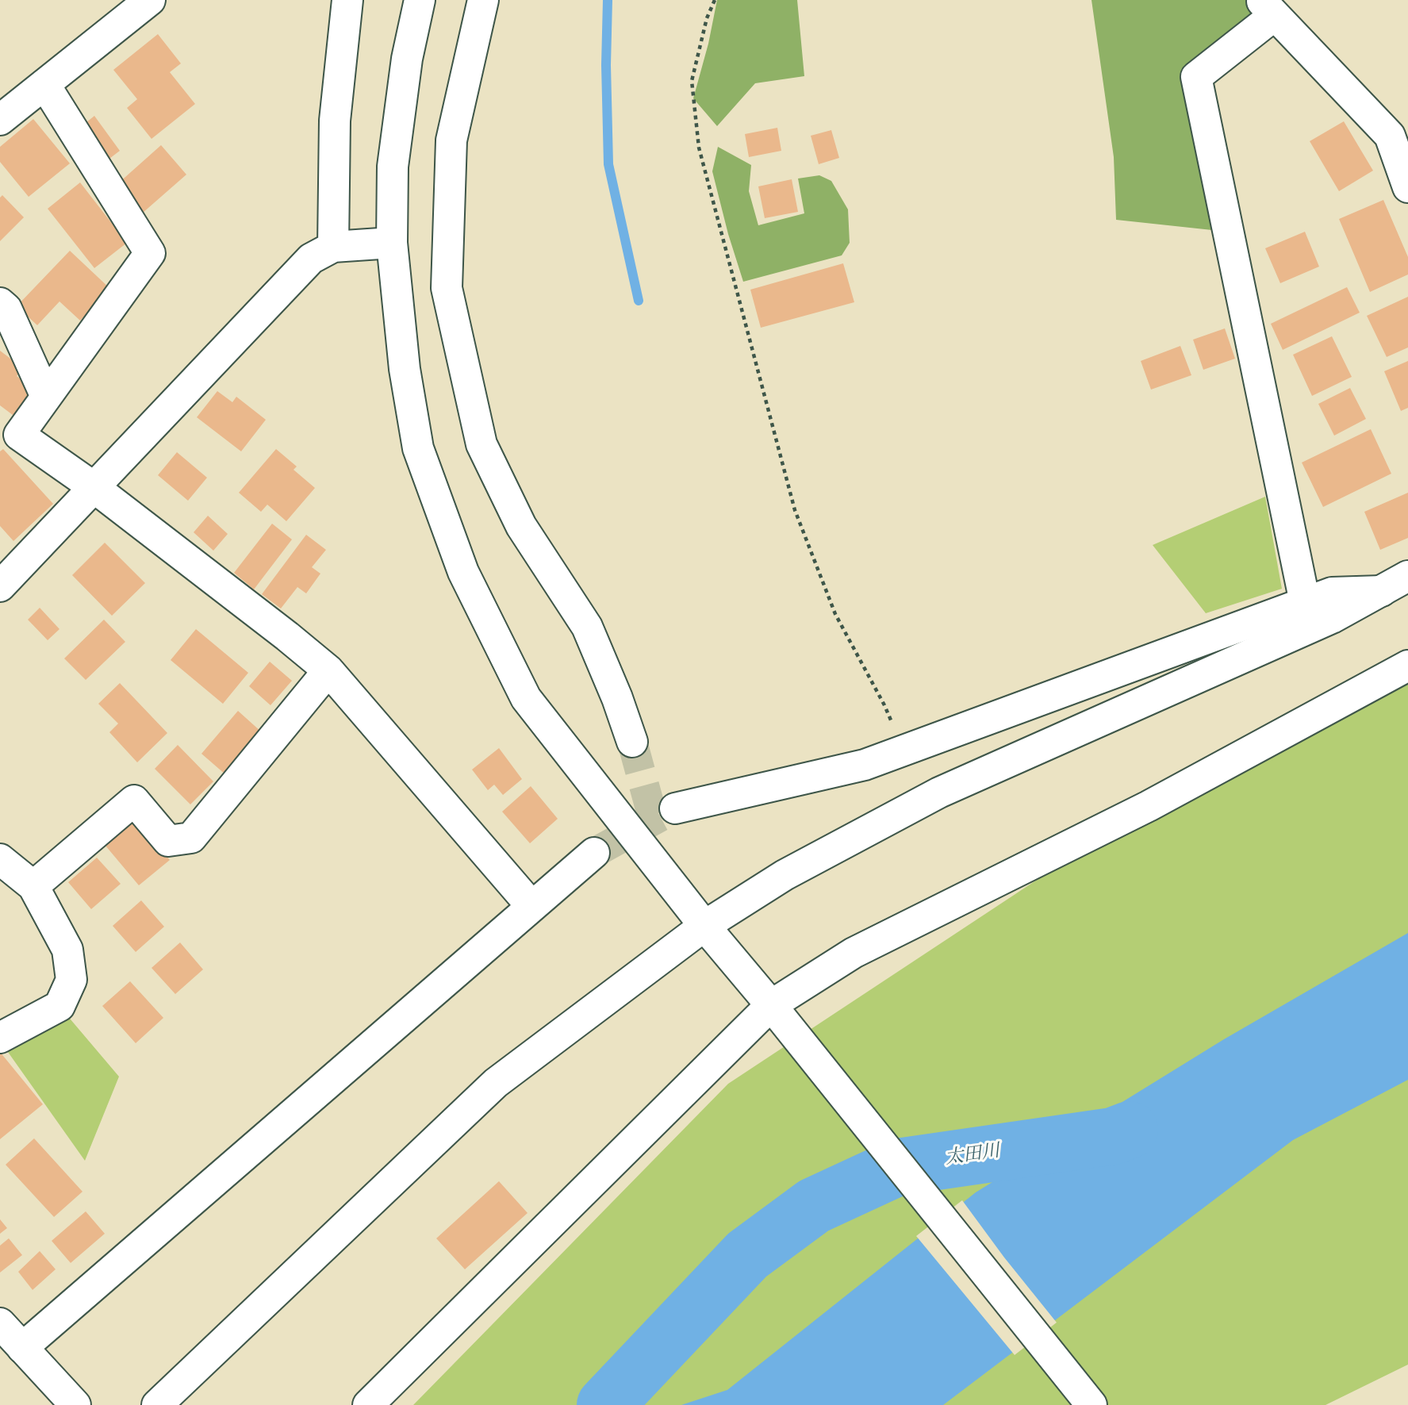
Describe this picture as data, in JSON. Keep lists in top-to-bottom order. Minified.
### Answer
{"water":["太田川"]}
